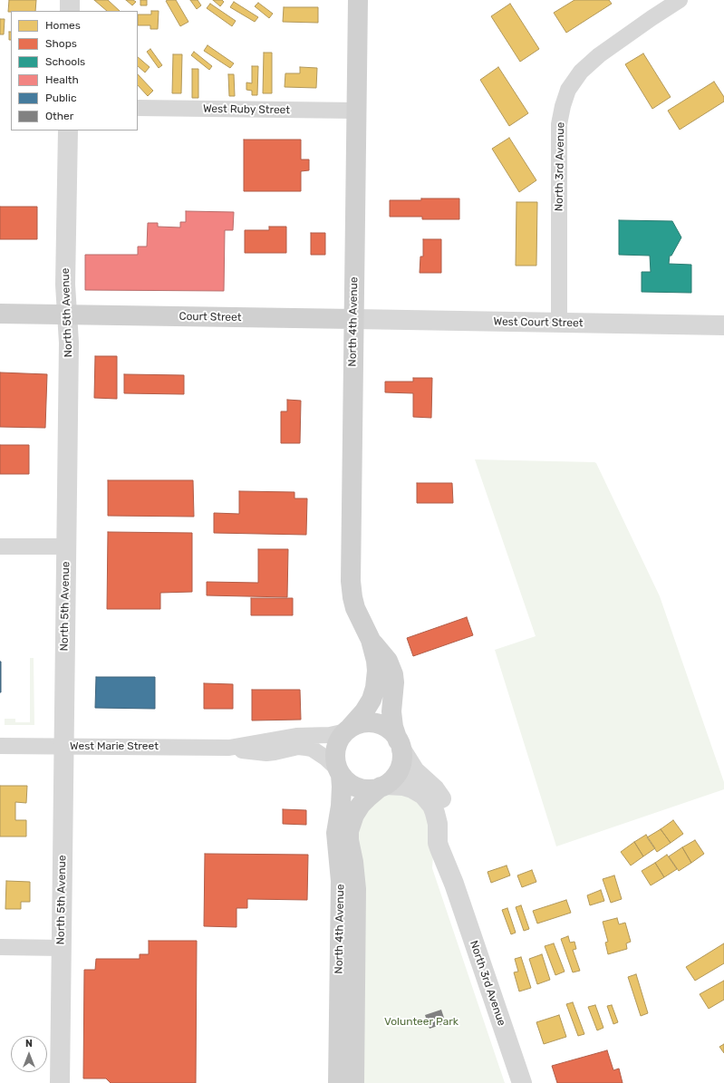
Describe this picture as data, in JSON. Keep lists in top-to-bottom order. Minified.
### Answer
{"streets":{"main road":["Court Street","North 4th Avenue"],"street":["West Ruby Street","North 3rd Avenue","North 5th Avenue","West Court Street","West Marie Street"]},"crossings":[["West Ruby Street","North 4th Avenue"],["North 3rd Avenue","North 4th Avenue"],["North 3rd Avenue","West Court Street"],["North 3rd Avenue","West Marie Street"],["North 5th Avenue","Court Street"],["North 5th Avenue","West Marie Street"],["Court Street","North 4th Avenue"],["Court Street","West Court Street"],["North 4th Avenue","West Court Street"],["North 4th Avenue","West Marie Street"]],"parks":["Volunteer Park"],"legend":["Homes","Shops","Schools","Health","Public","Other"],"north":"top"}
